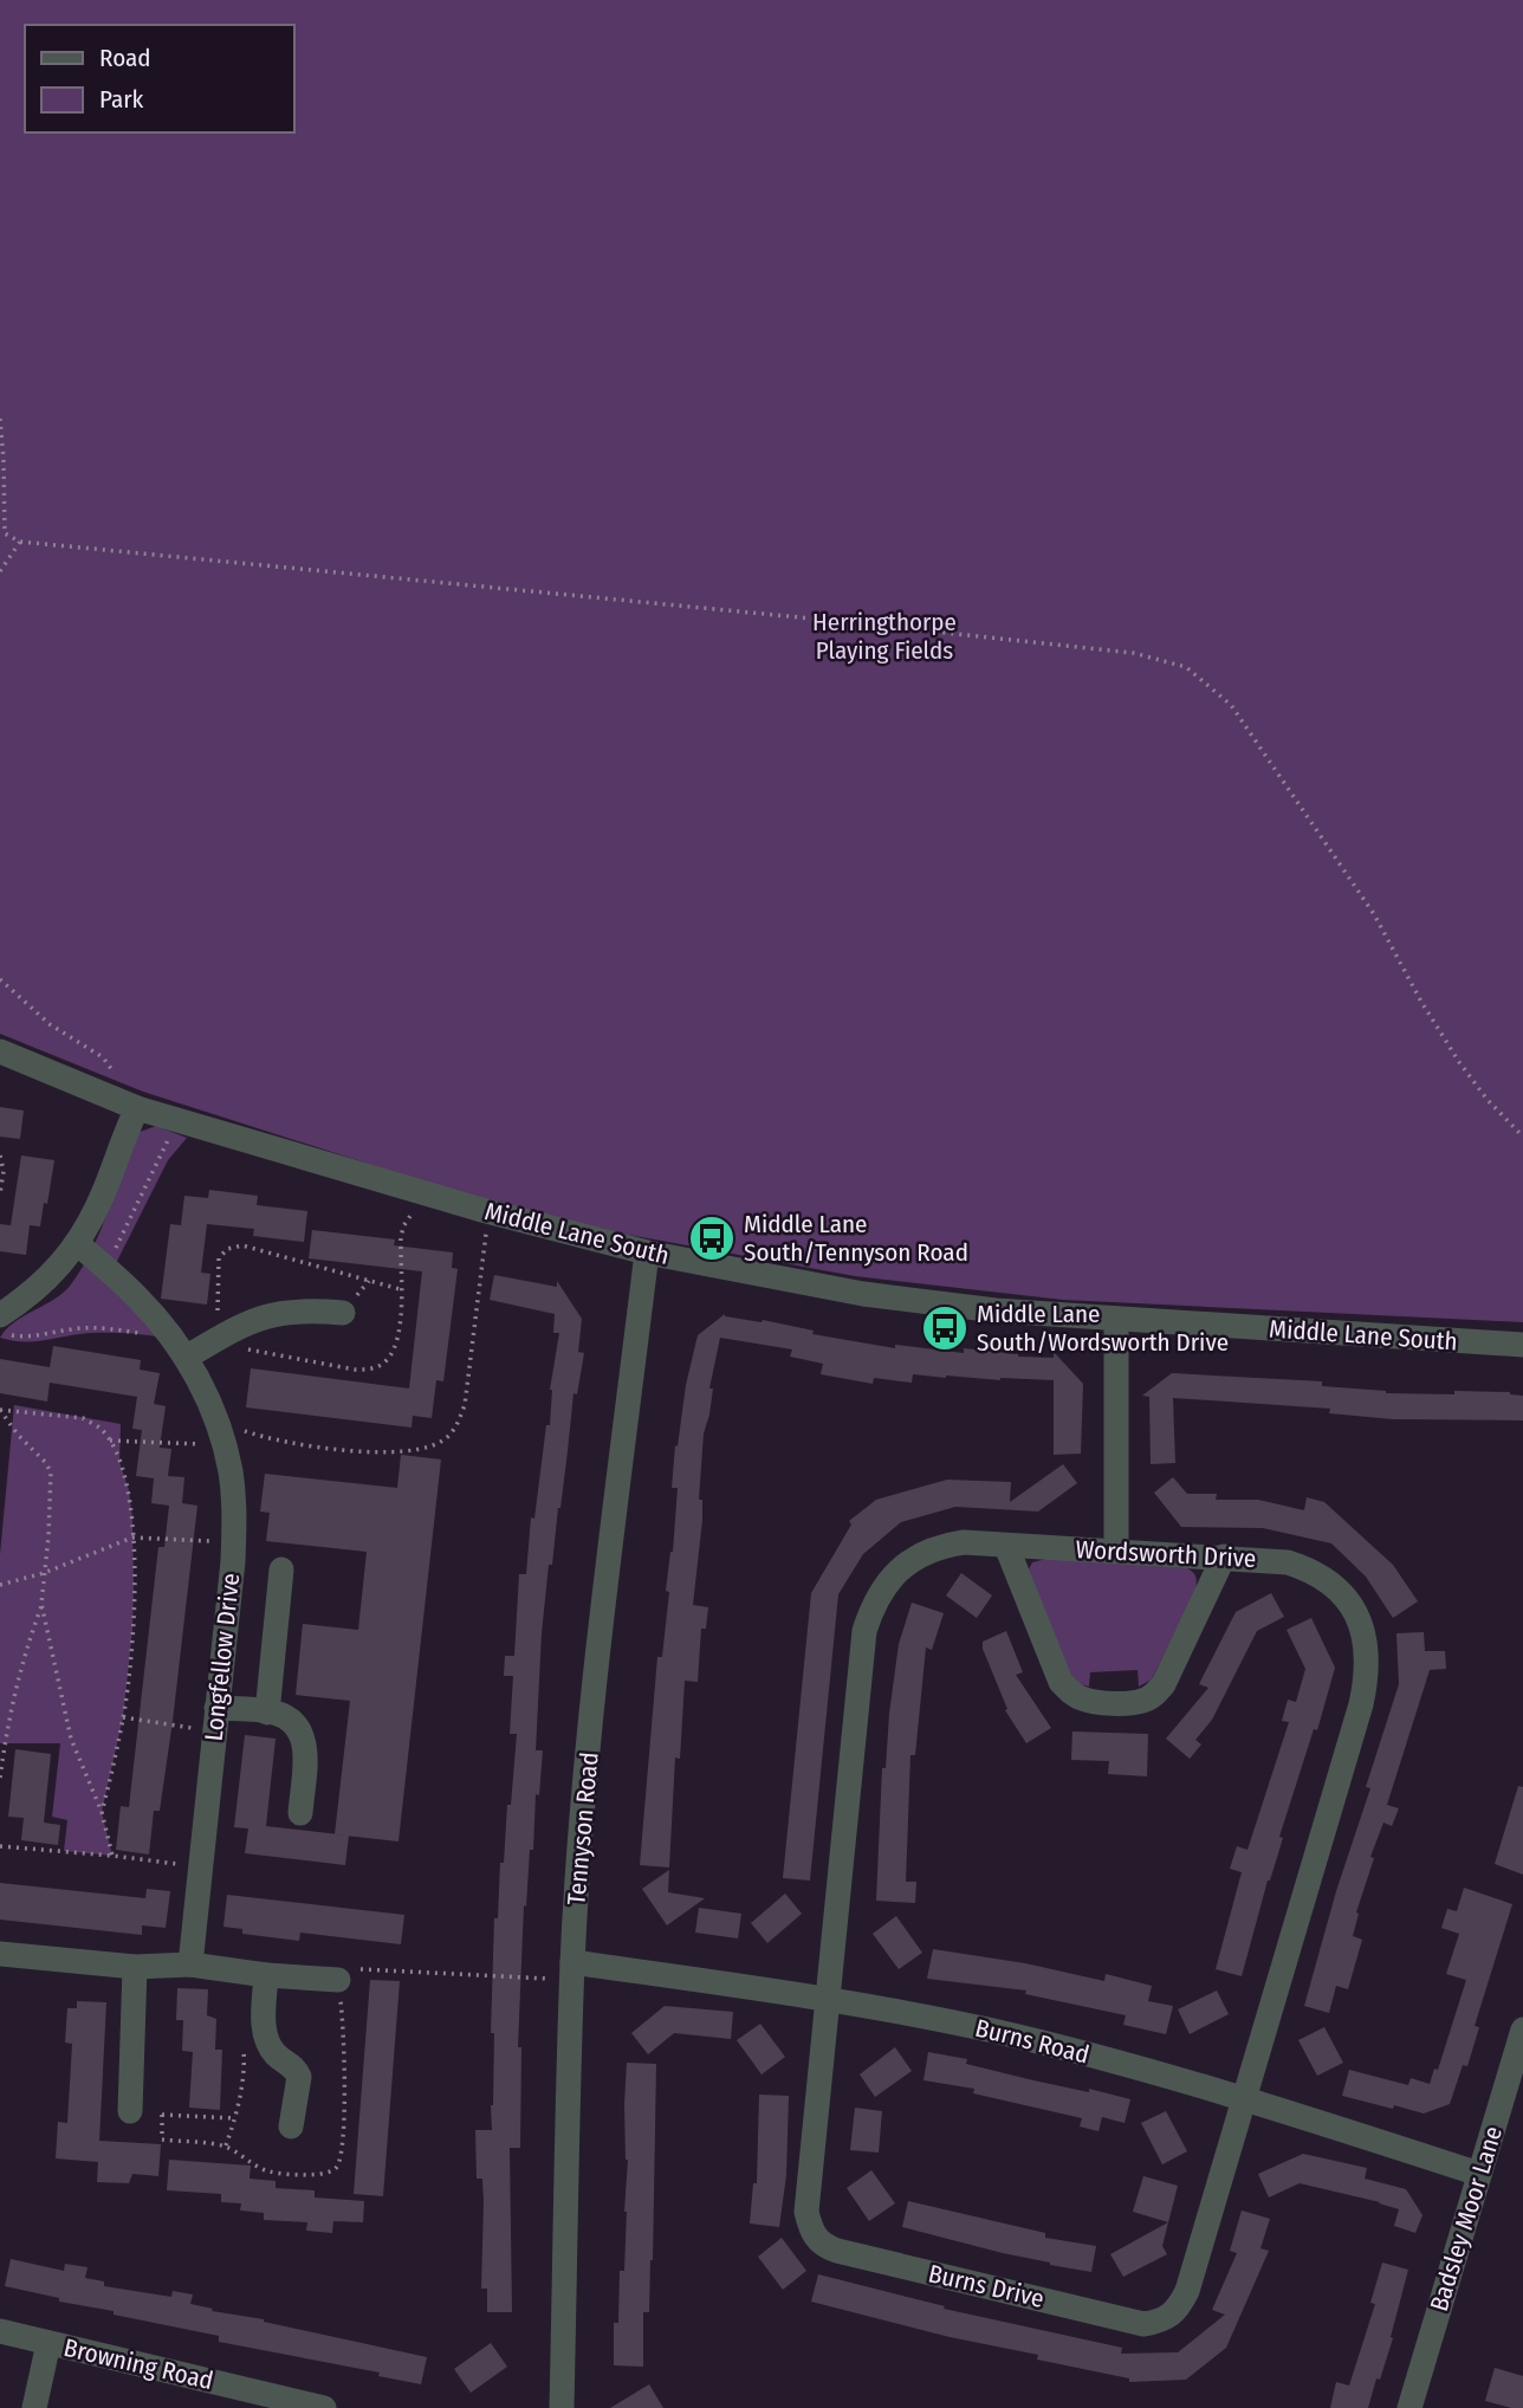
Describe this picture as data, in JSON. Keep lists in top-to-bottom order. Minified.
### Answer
{"streets":{"street":["Middle Lane South","Wordsworth Drive","Longfellow Drive","Tennyson Road","Burns Road","Badsley Moor Lane","Burns Drive","Browning Road"]},"crossings":[["Middle Lane South","Tennyson Road"],["Wordsworth Drive","Burns Road"],["Wordsworth Drive","Burns Drive"],["Tennyson Road","Burns Road"],["Burns Road","Badsley Moor Lane"],["Burns Road","Burns Drive"]],"parks":["Herringthorpe Playing Fields"],"places":{"bus stop":["Middle Lane South/Tennyson Road","Middle Lane South/Wordsworth Drive"]},"legend":["Road","Park"]}
